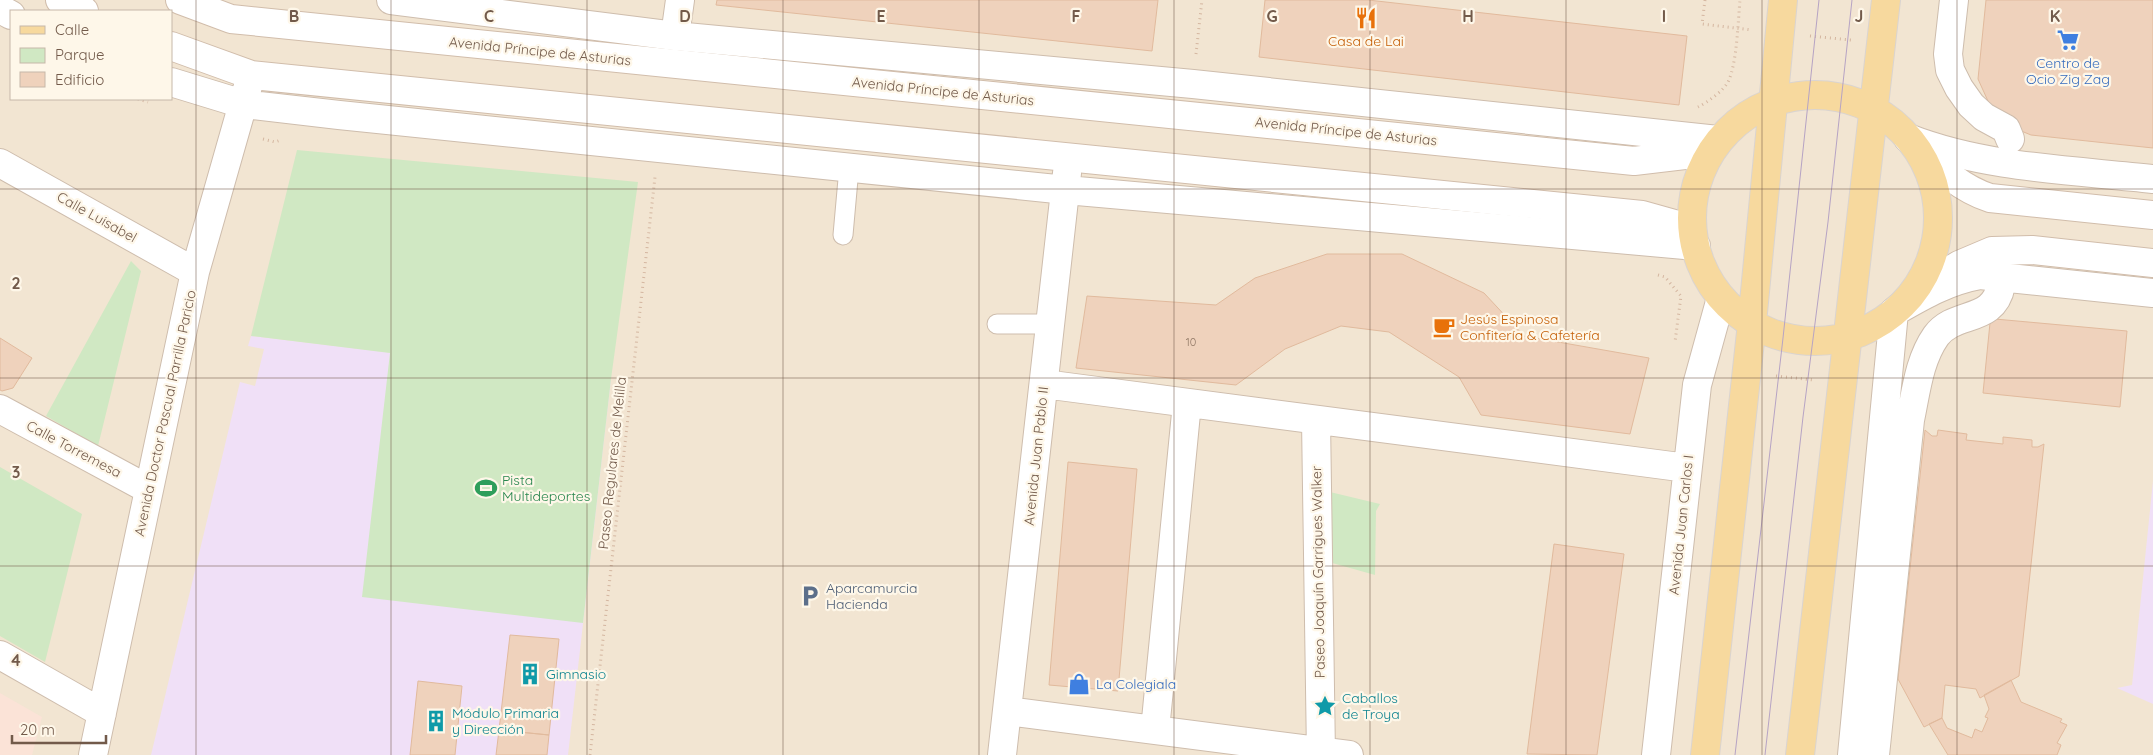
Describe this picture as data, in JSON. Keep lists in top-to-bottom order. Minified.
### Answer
{"streets":{"street":["Avenida Príncipe de Asturias","Calle Luisabel","Avenida Doctor Pascual Parrilla Paricio","Calle Torremesa","Avenida Juan Pablo II","Avenida Juan Carlos I","Paseo Joaquín Garrigues Walker"],"path":["Paseo Regulares de Melilla"]},"crossings":[["Calle Luisabel","Avenida Doctor Pascual Parrilla Paricio"],["Avenida Doctor Pascual Parrilla Paricio","Calle Torremesa"]],"places":{"restaurant":["Casa de Lai"],"supermarket":["Centro de Ocio Zig Zag"],"cafe":["Jesús Espinosa Confitería & Cafetería"],"sports":["Pista Multideportes"],"parking":["Aparcamurcia Hacienda"],"building":["Gimnasio","Módulo Primaria y Dirección"],"shop":["La Colegiala"],"place":["Caballos de Troya"]},"house_numbers":["10"],"legend":["Calle","Parque","Edificio"],"scale_bar":"20 m","grid":{"columns":["B","C","D","E","F","G","H","I","J","K"],"rows":["2","3","4"]}}
